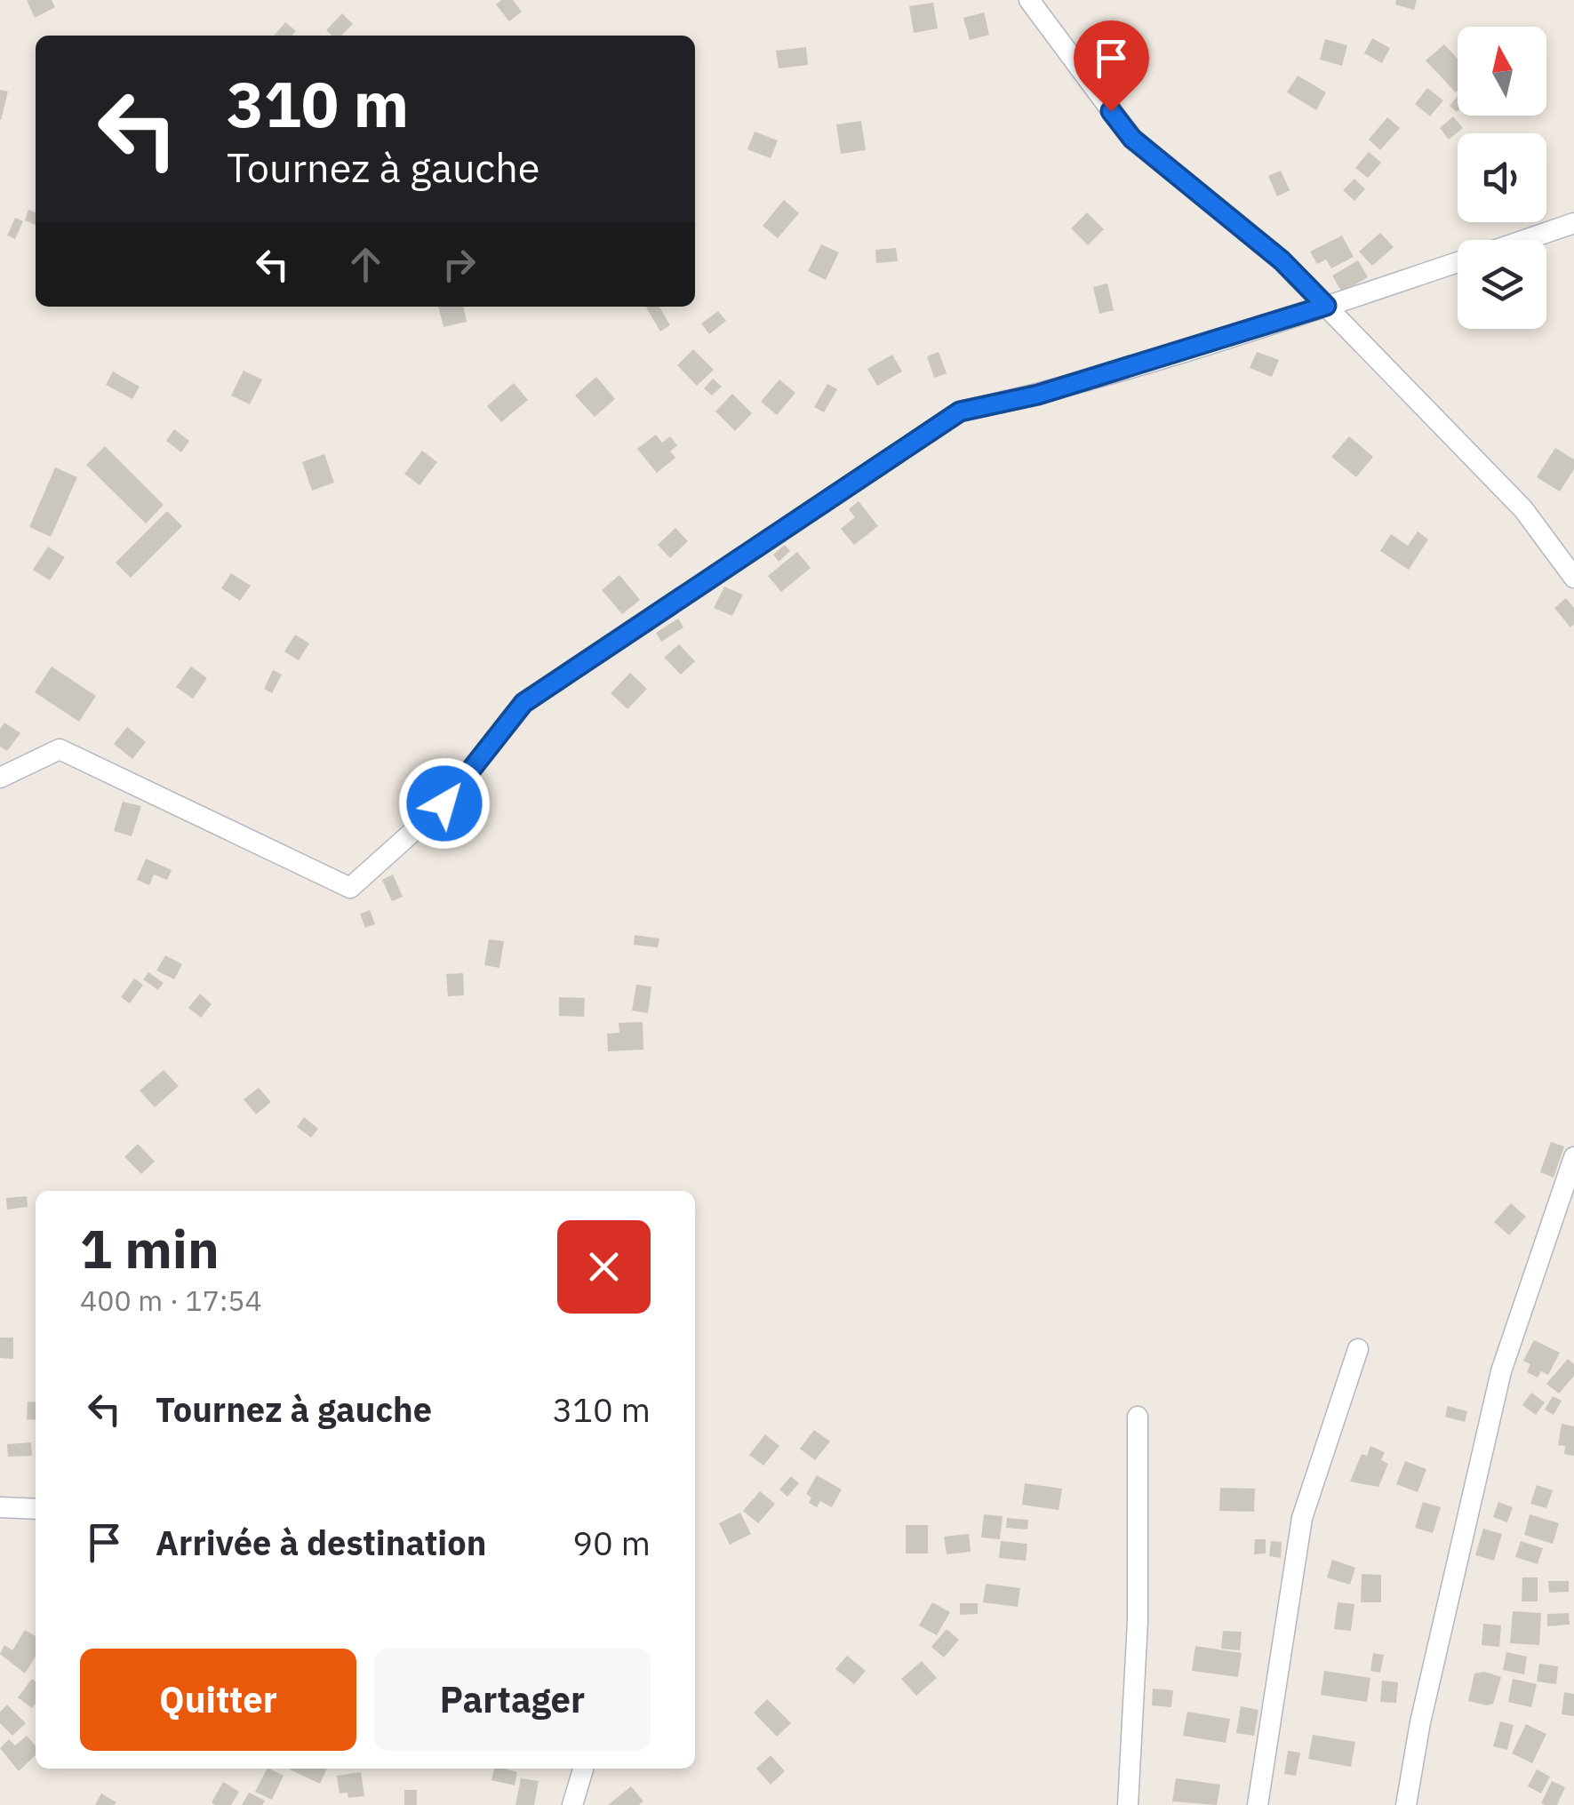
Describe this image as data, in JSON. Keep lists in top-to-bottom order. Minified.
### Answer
{"north":"top","page":{"turn":["310 m","Tournez à gauche"],"heading":["1 min","400 m · 17:54"],"list":[{"name":"Tournez à gauche","value":"310 m"},{"name":"Arrivée à destination","value":"90 m"}],"buttons":["Quitter","Partager"]}}
